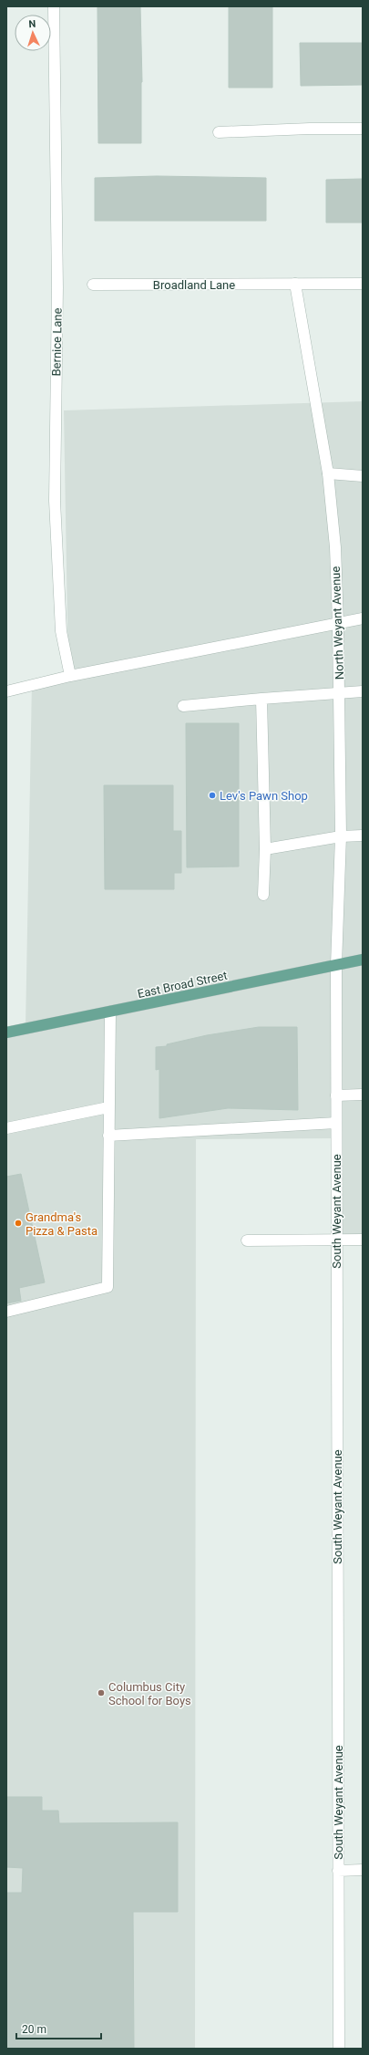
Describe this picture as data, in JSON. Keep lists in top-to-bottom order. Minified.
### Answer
{"streets":{"main road":["East Broad Street"],"street":["Broadland Lane","Bernice Lane","North Weyant Avenue","South Weyant Avenue"]},"crossings":[["Broadland Lane","North Weyant Avenue"],["North Weyant Avenue","East Broad Street"],["North Weyant Avenue","South Weyant Avenue"],["East Broad Street","South Weyant Avenue"]],"places":["Lev's Pawn Shop","Grandma's Pizza & Pasta","Columbus City School for Boys"],"scale_bar":"20 m","north":"top"}
